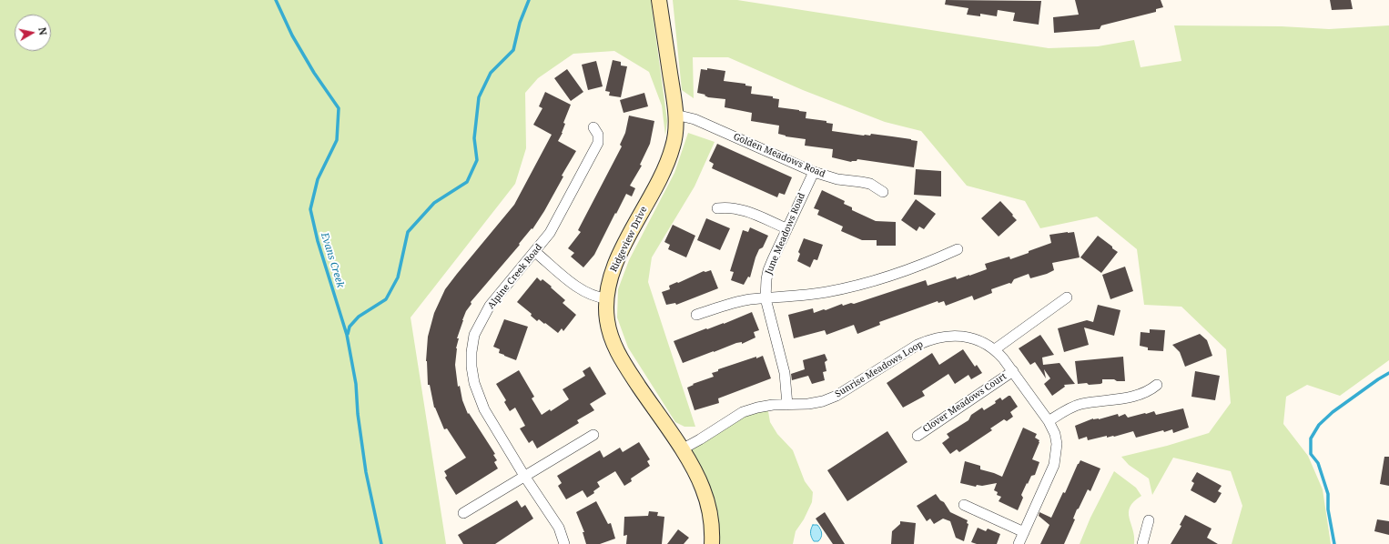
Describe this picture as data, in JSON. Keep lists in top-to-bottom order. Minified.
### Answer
{"streets":{"street":["Golden Meadows Road","June Meadows Road","Ridgeview Drive","Alpine Creek Road","Sunrise Meadows Loop","Clover Meadows Court"]},"crossings":[["Golden Meadows Road","June Meadows Road"],["Golden Meadows Road","Ridgeview Drive"],["June Meadows Road","Sunrise Meadows Loop"],["Ridgeview Drive","Sunrise Meadows Loop"],["Sunrise Meadows Loop","Clover Meadows Court"]],"water":["Evans Creek"],"north":"right"}
